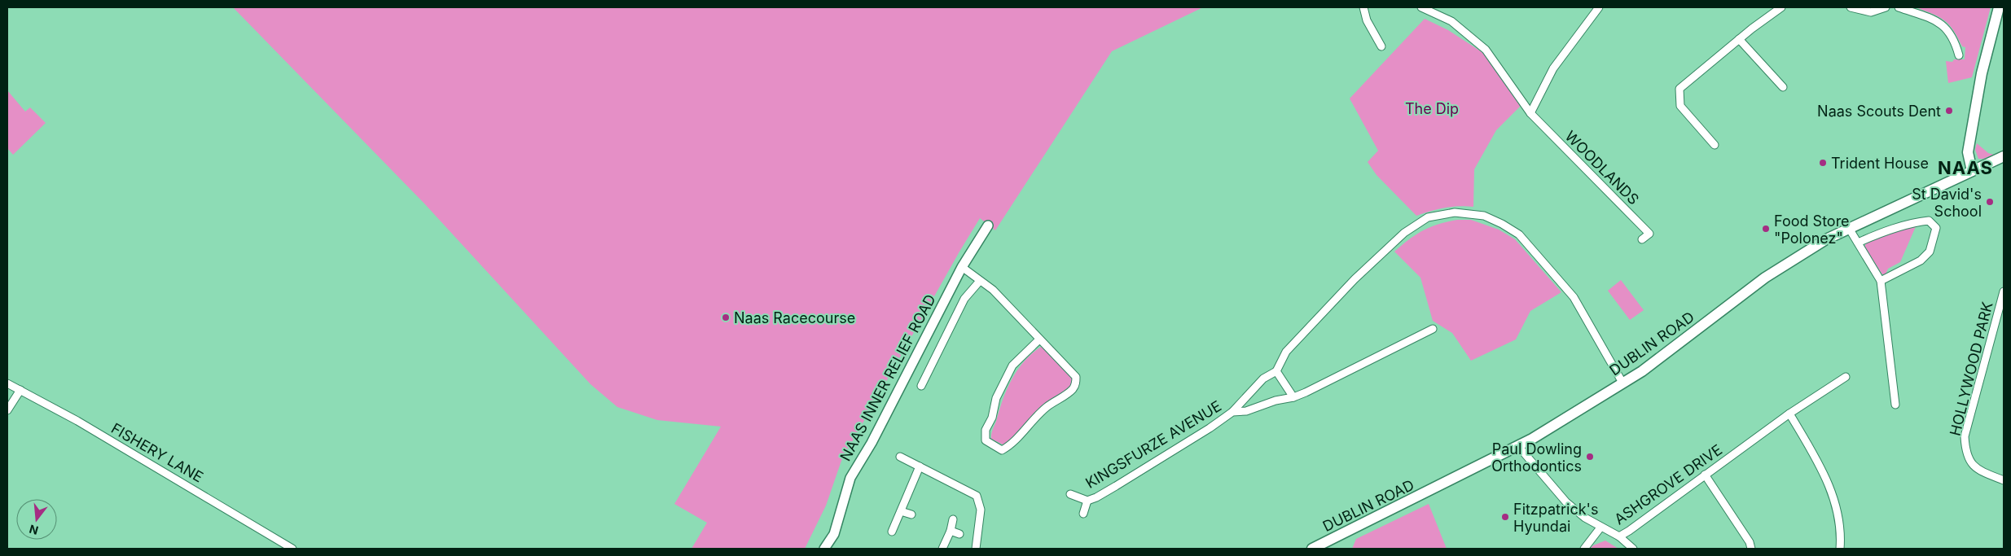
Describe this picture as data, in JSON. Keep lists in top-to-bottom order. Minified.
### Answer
{"streets":{"main road":["DUBLIN ROAD"],"street":["WOODLANDS","HOLLYWOOD PARK","NAAS INNER RELIEF ROAD","KINGSFURZE AVENUE","FISHERY LANE","ASHGROVE DRIVE"]},"crossings":[["DUBLIN ROAD","KINGSFURZE AVENUE"],["DUBLIN ROAD","ASHGROVE DRIVE"]],"districts":["NAAS"],"parks":["The Dip"],"places":["Naas Scouts Dent","Trident House","St David's School","Food Store \"Polonez\"","Naas Racecourse","Paul Dowling Orthodontics","Fitzpatrick's Hyundai"],"north":"bottom"}
